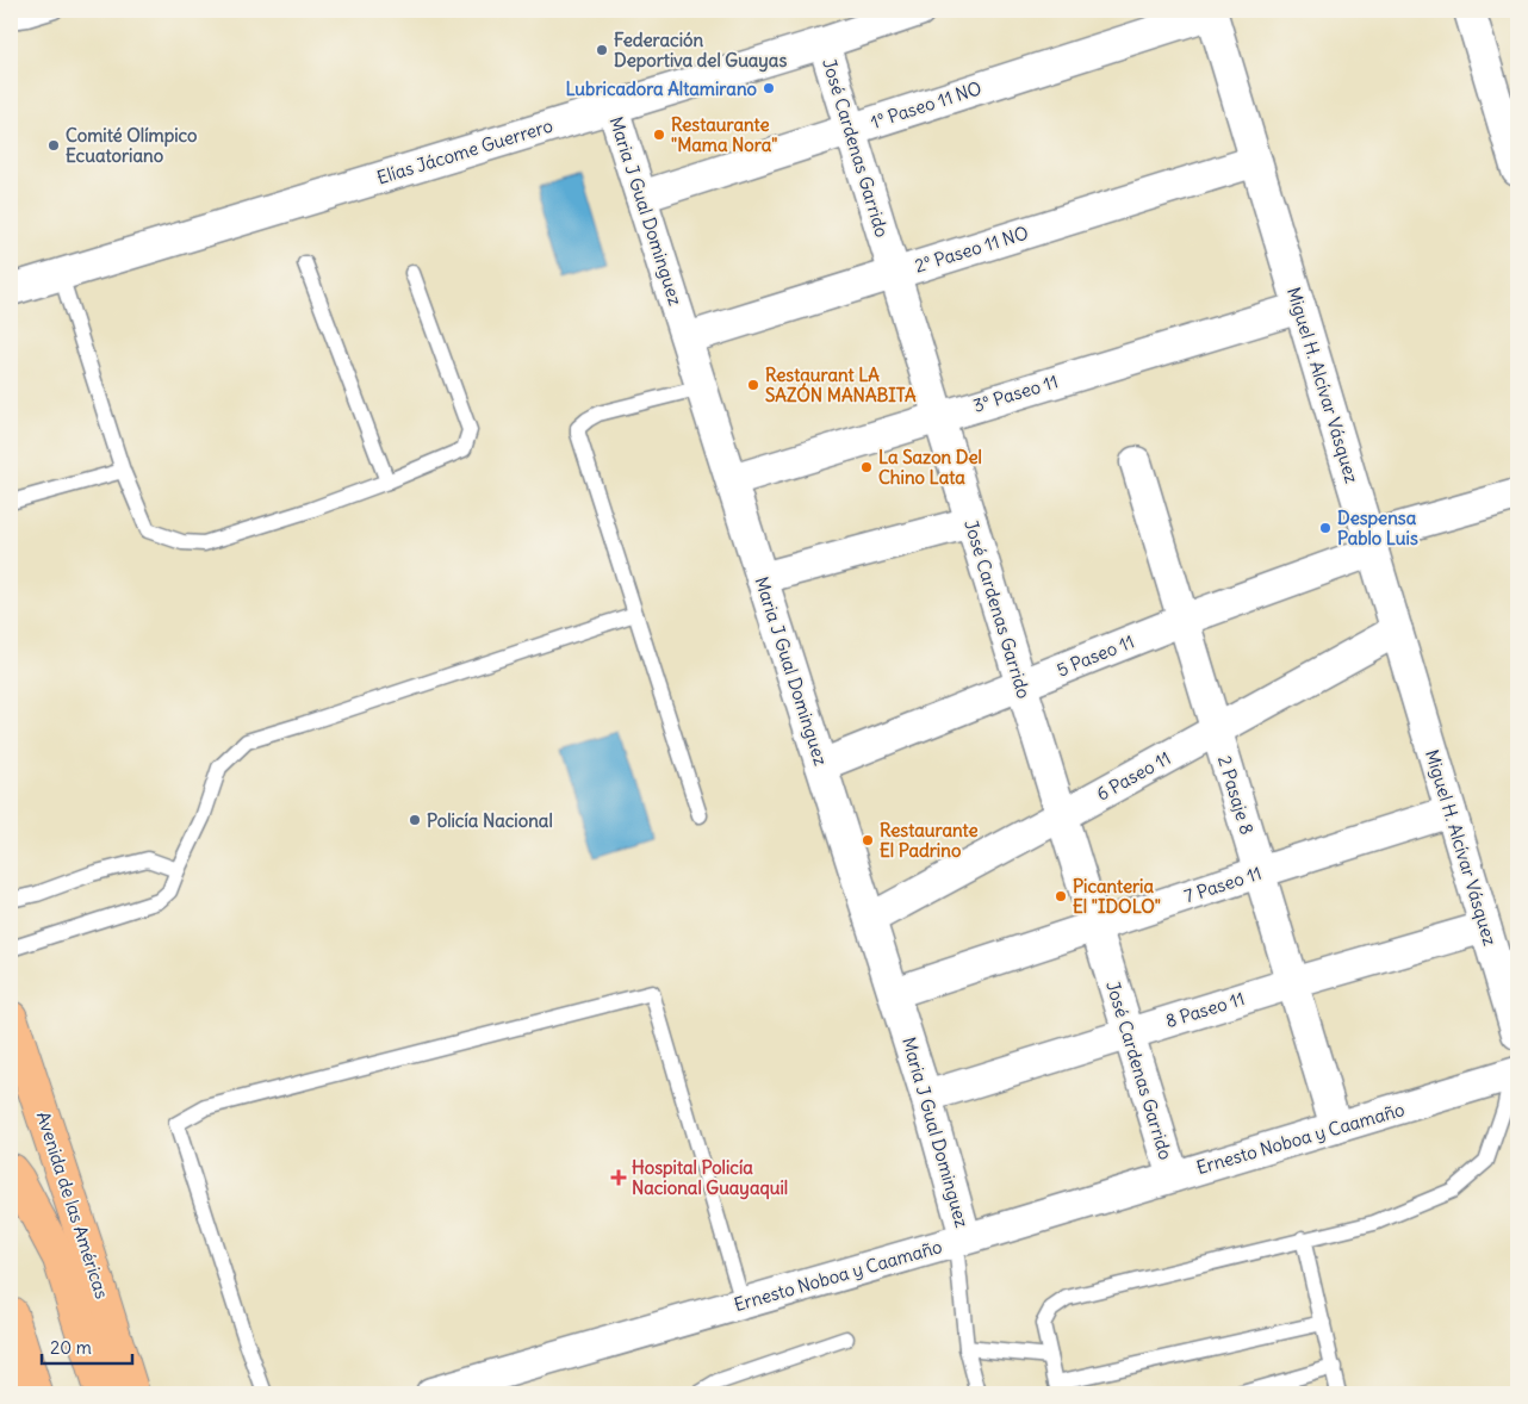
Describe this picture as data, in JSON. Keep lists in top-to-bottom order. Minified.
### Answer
{"streets":{"main road":["Avenida de las Américas"],"street":["1º Paseo 11 NO","José Cardenas Garrido","Elías Jácome Guerrero","Maria J Gual Dominguez","2º Paseo 11 NO","Miguel H. Alcívar Vásquez","3º Paseo 11","5 Paseo 11","6 Paseo 11","2 Pasaje 8","7 Paseo 11","8 Paseo 11","Ernesto Noboa y Caamaño"]},"crossings":[["1º Paseo 11 NO","José Cardenas Garrido"],["1º Paseo 11 NO","Maria J Gual Dominguez"],["1º Paseo 11 NO","Miguel H. Alcívar Vásquez"],["José Cardenas Garrido","Elías Jácome Guerrero"],["José Cardenas Garrido","2º Paseo 11 NO"],["José Cardenas Garrido","3º Paseo 11"],["José Cardenas Garrido","5 Paseo 11"],["José Cardenas Garrido","6 Paseo 11"],["José Cardenas Garrido","7 Paseo 11"],["José Cardenas Garrido","8 Paseo 11"],["José Cardenas Garrido","Ernesto Noboa y Caamaño"],["Elías Jácome Guerrero","Maria J Gual Dominguez"],["Maria J Gual Dominguez","2º Paseo 11 NO"],["Maria J Gual Dominguez","3º Paseo 11"],["Maria J Gual Dominguez","5 Paseo 11"],["Maria J Gual Dominguez","6 Paseo 11"],["Maria J Gual Dominguez","7 Paseo 11"],["Maria J Gual Dominguez","8 Paseo 11"],["Maria J Gual Dominguez","Ernesto Noboa y Caamaño"],["2º Paseo 11 NO","Miguel H. Alcívar Vásquez"],["Miguel H. Alcívar Vásquez","3º Paseo 11"],["Miguel H. Alcívar Vásquez","5 Paseo 11"],["Miguel H. Alcívar Vásquez","6 Paseo 11"],["Miguel H. Alcívar Vásquez","7 Paseo 11"],["Miguel H. Alcívar Vásquez","8 Paseo 11"],["5 Paseo 11","2 Pasaje 8"],["6 Paseo 11","2 Pasaje 8"],["2 Pasaje 8","7 Paseo 11"],["2 Pasaje 8","8 Paseo 11"],["2 Pasaje 8","Ernesto Noboa y Caamaño"]],"places":{"other":["Federación Deportiva del Guayas","Lubricadora Altamirano","Restaurante \"Mama Nora\"","Comité Olímpico Ecuatoriano","Restaurant LA SAZÓN MANABITA","La Sazon Del Chino Lata","Despensa Pablo Luis","Policía Nacional","Restaurante El Padrino","Picanteria El \"IDOLO\""],"health":["Hospital Policía Nacional Guayaquil"]},"scale_bar":"20 m"}
